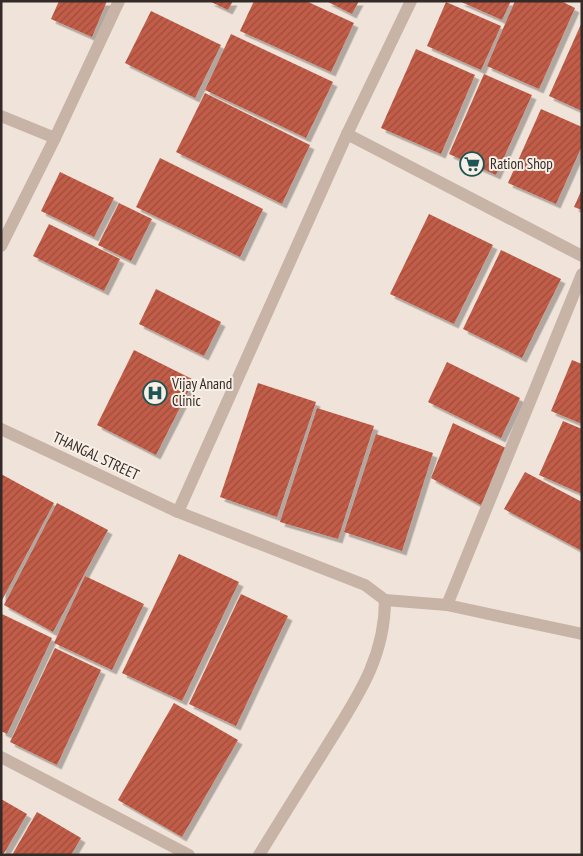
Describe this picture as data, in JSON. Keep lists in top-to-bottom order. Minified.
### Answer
{"streets":{"street":["THANGAL STREET"]},"places":{"supermarket":["Ration Shop"],"hospital":["Vijay Anand Clinic"]}}
